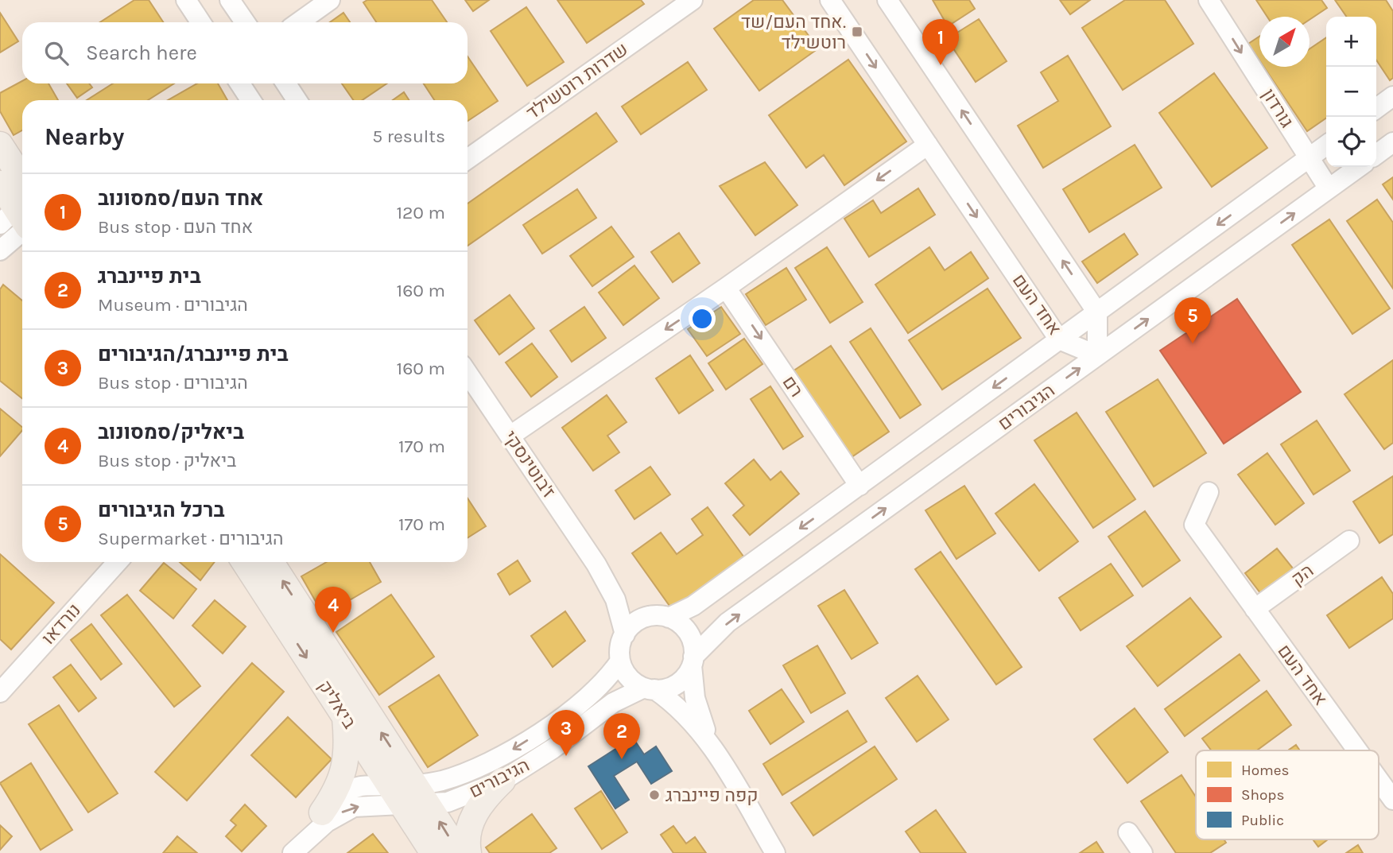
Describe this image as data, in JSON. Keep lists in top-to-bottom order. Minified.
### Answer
{"streets":{"main road":["ביאליק"],"street":["שדרות רוטשילד","גורדון","אחד העם","רם","הגיבורים","ז'בוטינסקי","הק","נורדאו"]},"crossings":[["גורדון","הגיבורים"],["אחד העם","הגיבורים"],["אחד העם","הק"],["רם","הגיבורים"],["הגיבורים","ז'בוטינסקי"],["הגיבורים","ביאליק"]],"one_way":["גורדון","רם"],"places":{"transit":["אחד העם/שד. רוטשילד"],"other":["קפה פיינברג"]},"legend":["Homes","Shops","Public"],"north":"top right","page":{"map_buttons":["+","−"],"pins":["1","5","4","3","2"],"search":"Search here","heading":["Nearby","5 results"],"list":[{"mark":"1","name":"אחד העם/סמסונוב","note":"Bus stop · אחד העם","value":"120 m"},{"mark":"2","name":"בית פיינברג","note":"Museum · הגיבורים","value":"160 m"},{"mark":"3","name":"בית פיינברג/הגיבורים","note":"Bus stop · הגיבורים","value":"160 m"},{"mark":"4","name":"ביאליק/סמסונוב","note":"Bus stop · ביאליק","value":"170 m"},{"mark":"5","name":"ברכל הגיבורים","note":"Supermarket · הגיבורים","value":"170 m"}]}}
